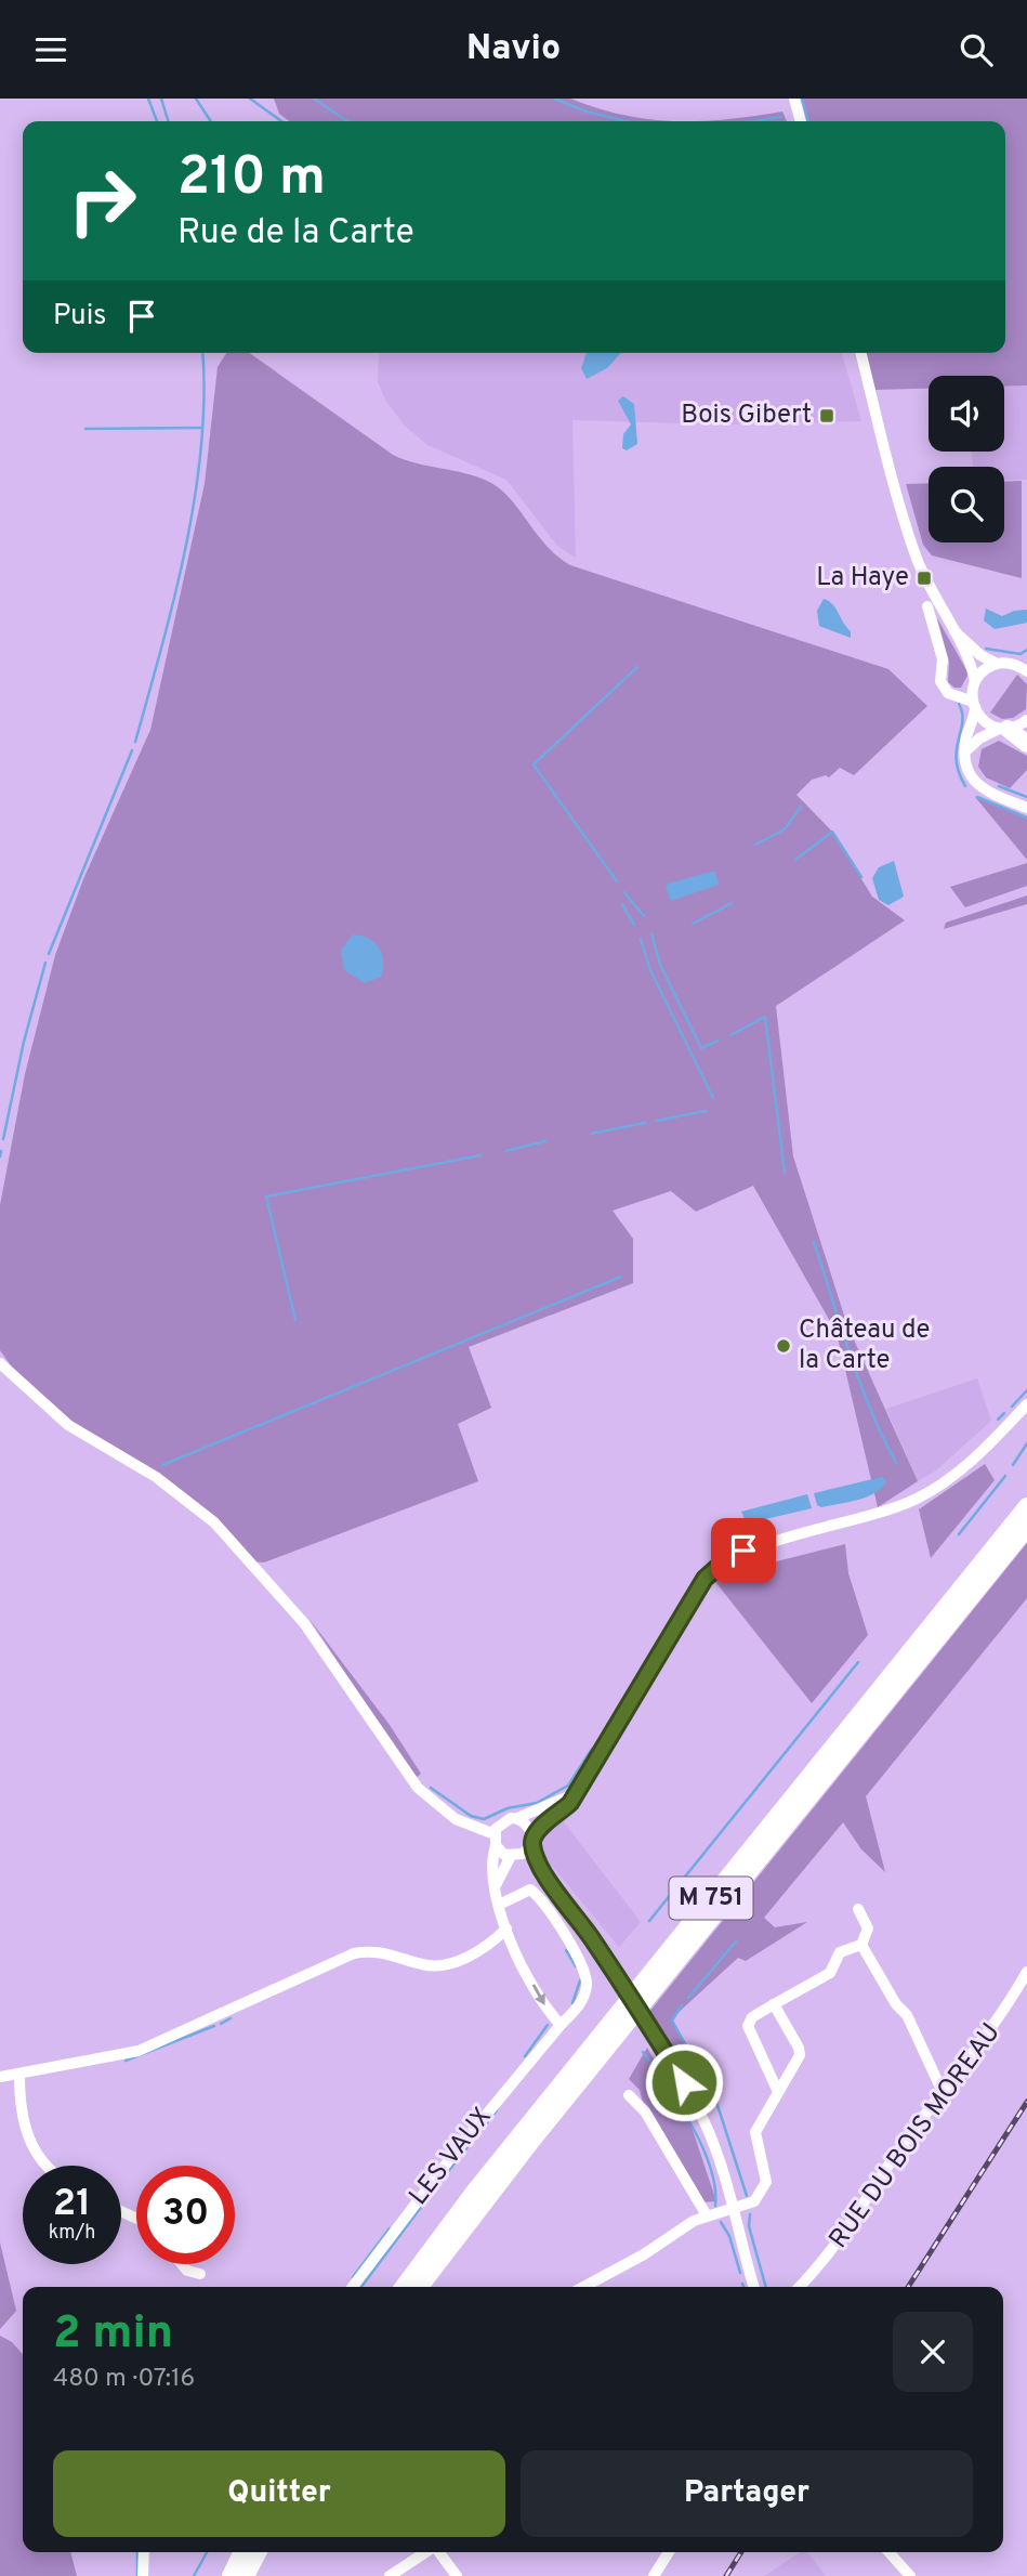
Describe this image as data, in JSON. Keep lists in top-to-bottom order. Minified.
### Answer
{"streets":{"highway":["M 751"],"street":["RUE DU BOIS MOREAU","LES VAUX"]},"places":{"transit":["Bois Gibert","La Haye"],"other":["Château de la Carte"]},"page":{"header":"Navio","turn":["210 m","Rue de la Carte"],"then":"Puis","speed":"21 km/h","limit":"30","heading":["2 min","480 m · 07:16"],"buttons":["Quitter","Partager"]}}
